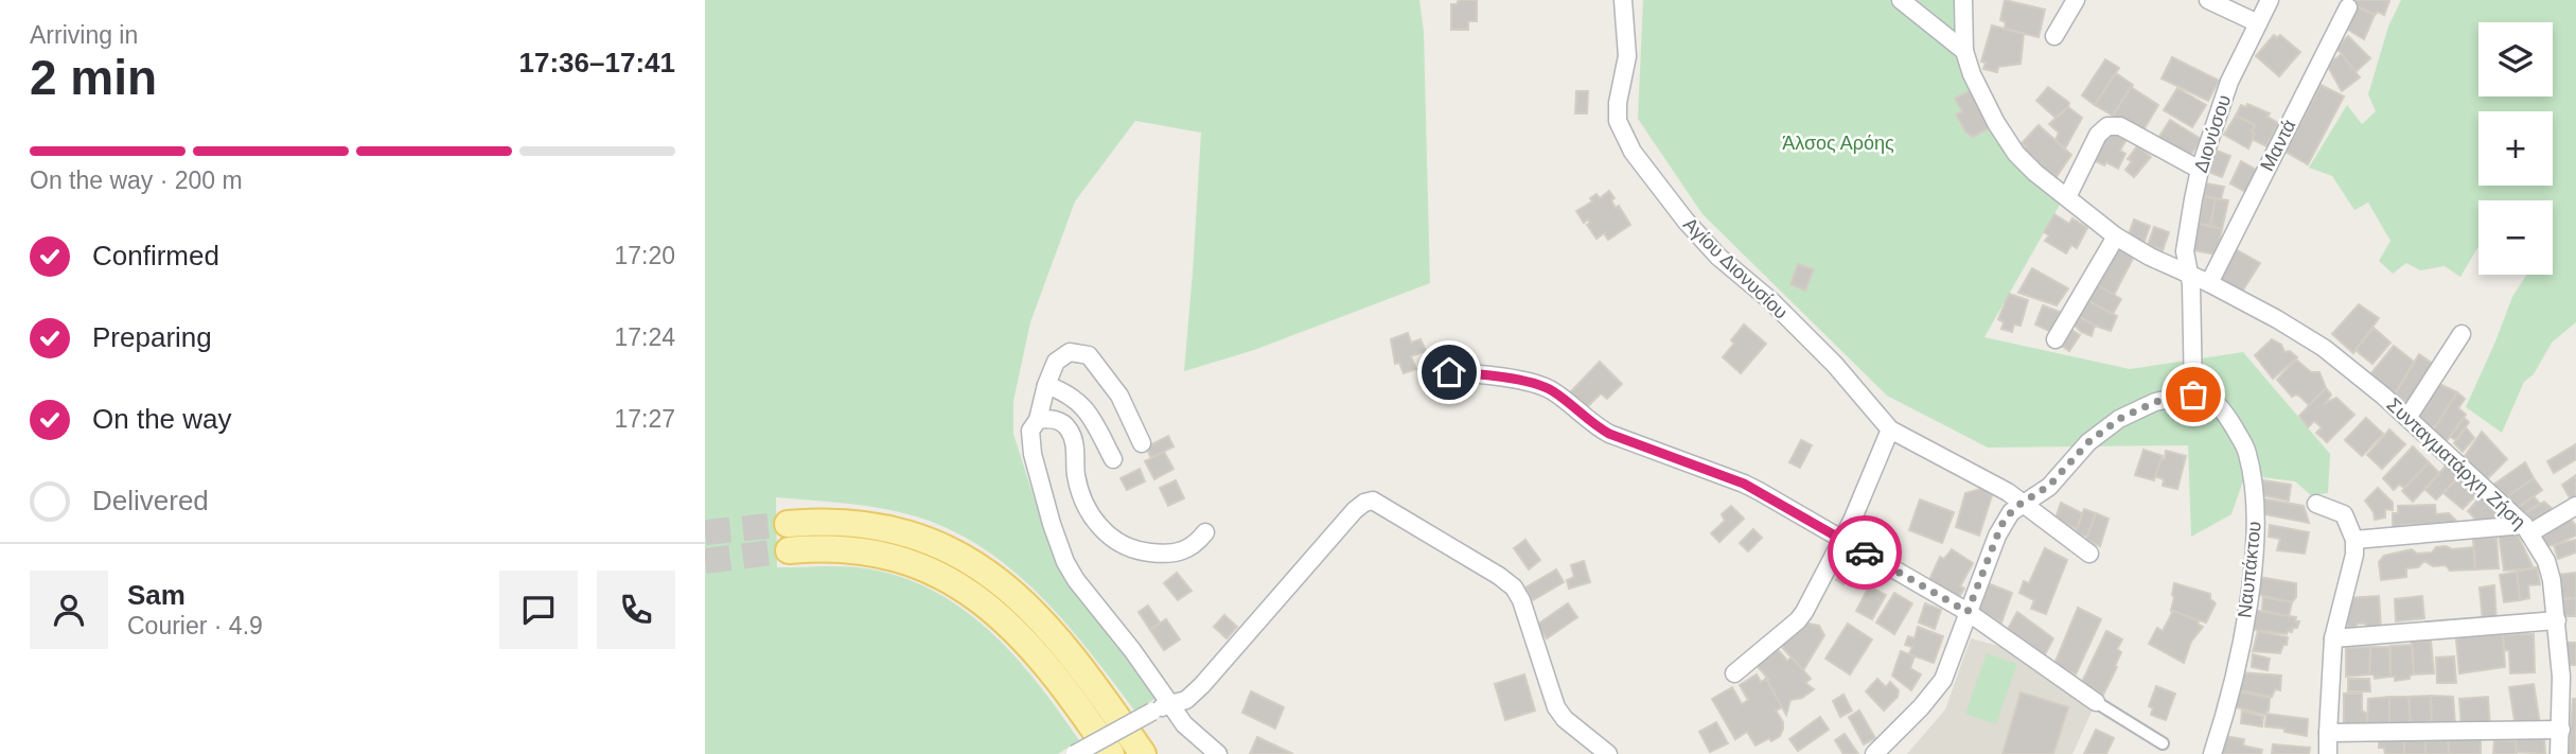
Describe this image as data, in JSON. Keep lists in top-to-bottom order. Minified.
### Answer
{"streets":{"street":["Διονύσου","Μαντά","Αγίου Διονυσίου","Συνταγματάρχη Ζήση","Ναυπάκτου"]},"crossings":[["Διονύσου","Συνταγματάρχη Ζήση"],["Μαντά","Συνταγματάρχη Ζήση"]],"parks":["Άλσος Αρόης"],"page":{"heading":["2 min","Arriving in","17:36–17:41"],"panel":["Sam","Courier · 4.9"],"map_buttons":["+","−"],"bar":"On the way · 200 m","list":[["Confirmed","17:20"],["Preparing","17:24"],["On the way","17:27"],"Delivered"]}}
